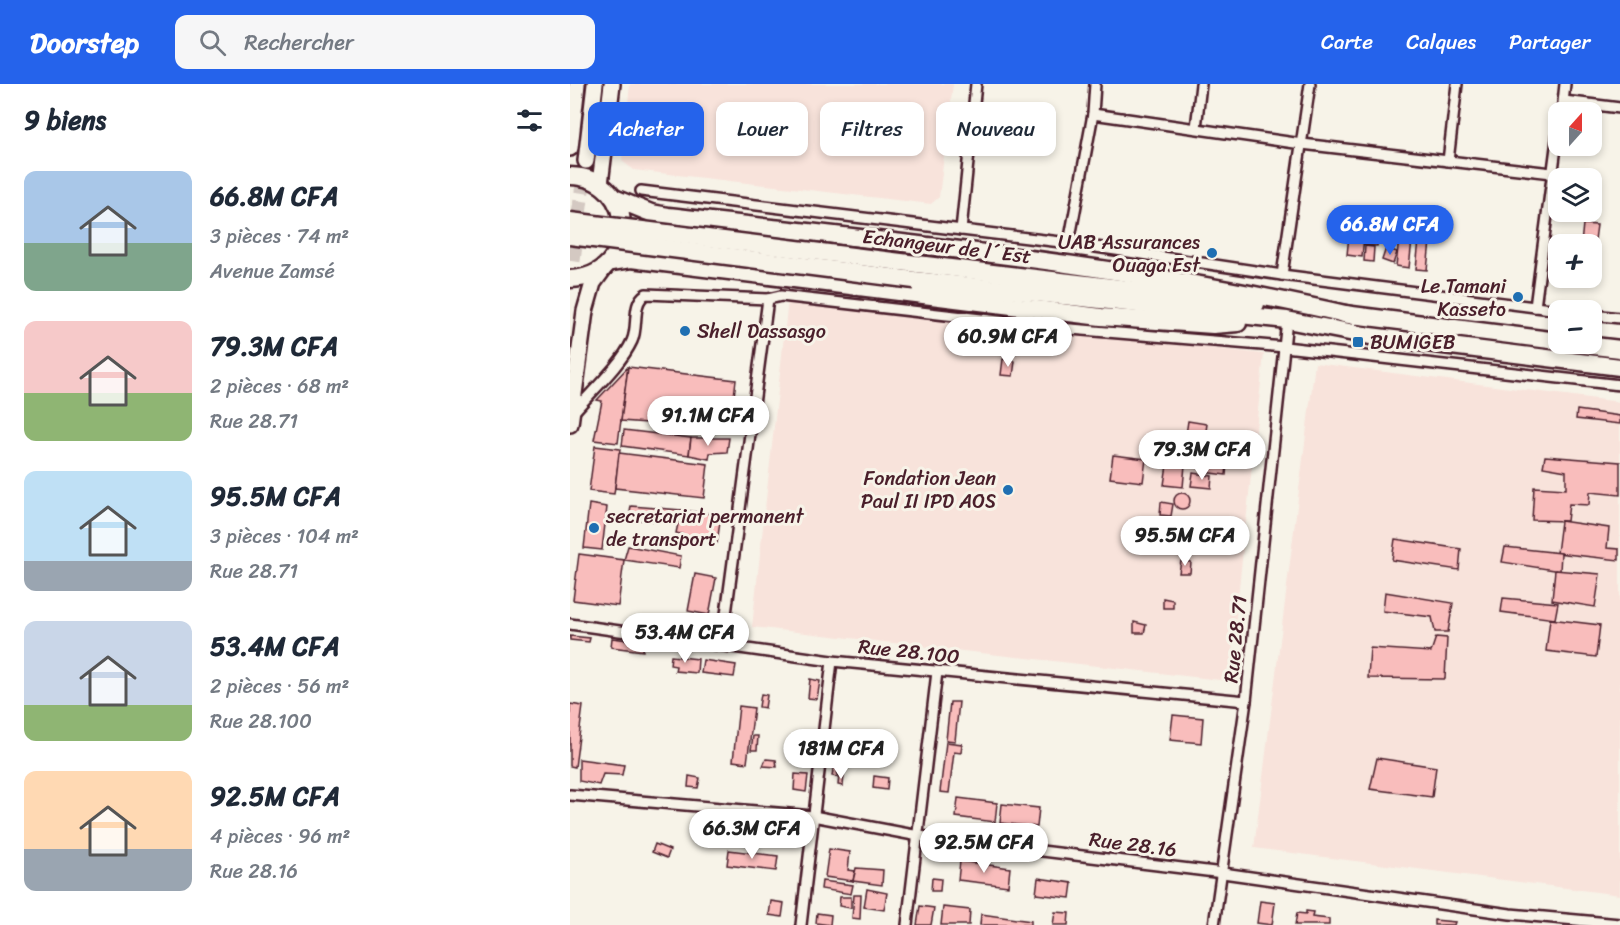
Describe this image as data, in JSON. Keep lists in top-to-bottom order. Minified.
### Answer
{"streets":{"highway":["Echangeur de l´Est"],"street":["Rue 28.71","Rue 28.100","Rue 28.16"]},"crossings":[["Echangeur de l´Est","Rue 28.71"],["Rue 28.71","Rue 28.100"],["Rue 28.71","Rue 28.16"]],"places":{"other":["UAB Assurances Ouaga Est","Le Tamani Kasseto","Shell Dassasgo","Fondation Jean Paul II IPD AOS","secretariat permanent de transport"],"transit":["BUMIGEB"]},"north":"top","page":{"header":"Doorstep","search":"Rechercher","nav":["Carte","Calques","Partager"],"heading":"9 biens","map_buttons":["+","−"],"chip":["Acheter","Louer","Filtres","Nouveau"],"list":[{"name":"66.8M CFA","note":"3 pièces · 74 m² · Avenue Zamsé"},{"name":"79.3M CFA","note":"2 pièces · 68 m² · Rue 28.71"},{"name":"95.5M CFA","note":"3 pièces · 104 m² · Rue 28.71"},{"name":"53.4M CFA","note":"2 pièces · 56 m² · Rue 28.100"},{"name":"92.5M CFA","note":"4 pièces · 96 m² · Rue 28.16"}],"price":["66.8M CFA","60.9M CFA","91.1M CFA","79.3M CFA","95.5M CFA","53.4M CFA","181M CFA","66.3M CFA","92.5M CFA"]}}
